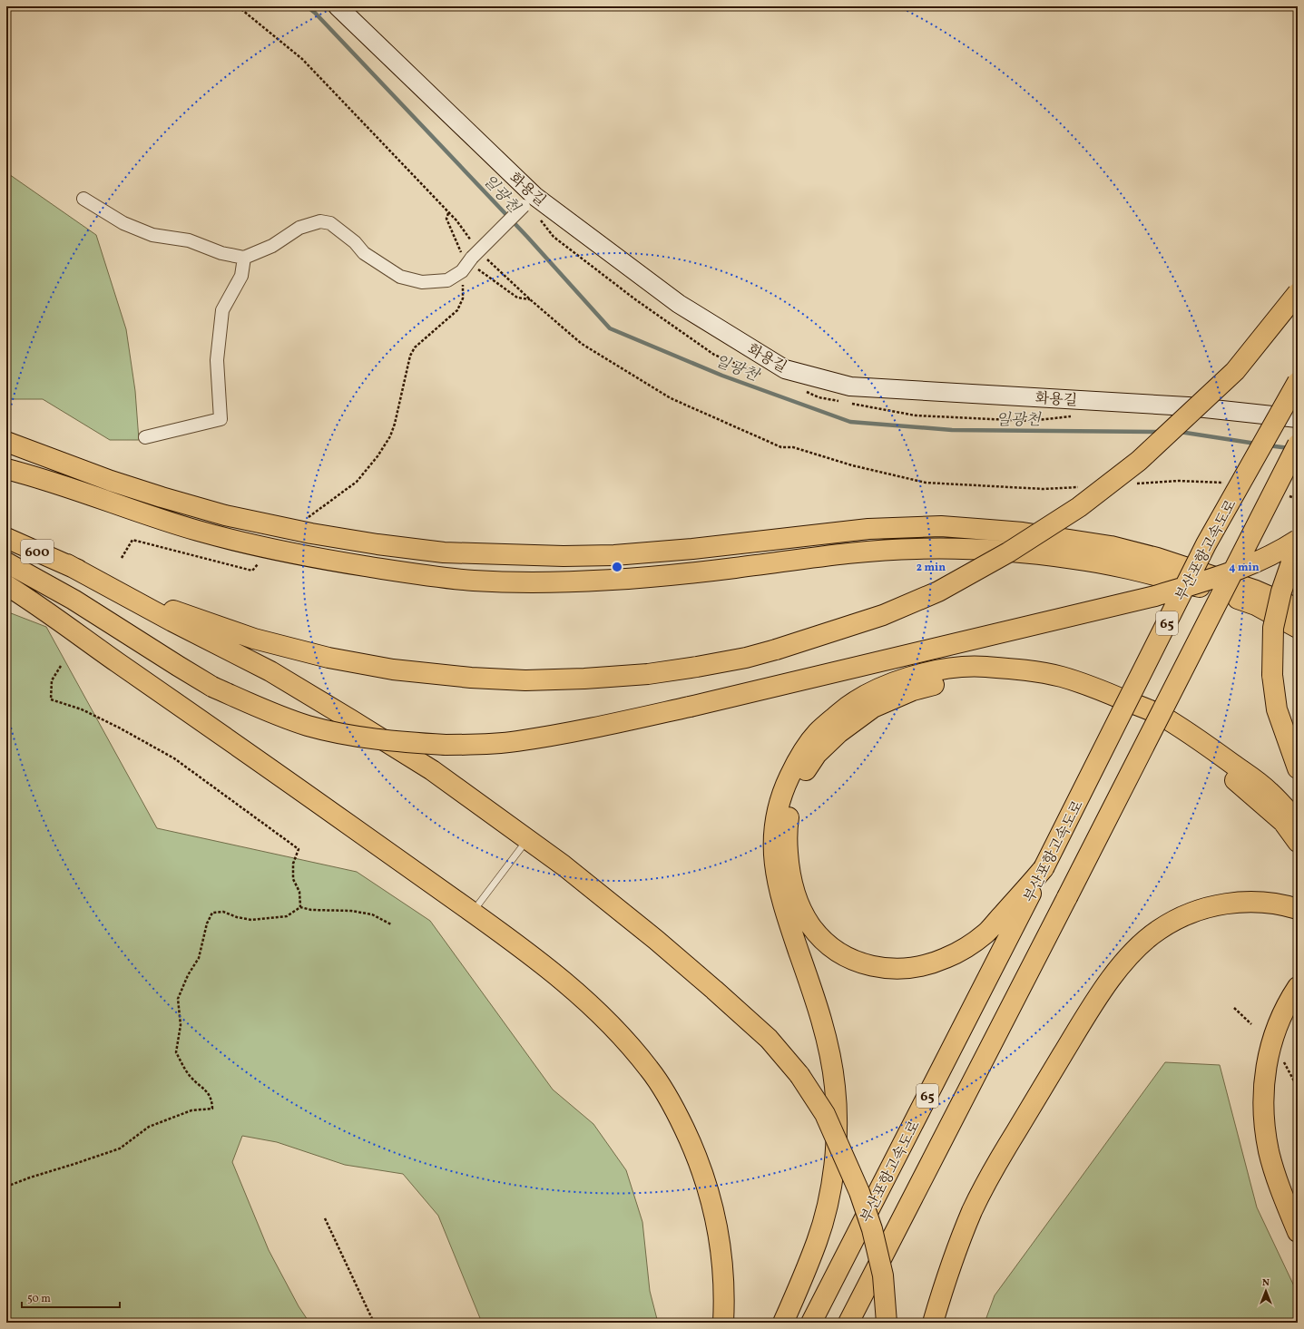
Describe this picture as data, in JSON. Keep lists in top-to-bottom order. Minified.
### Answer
{"streets":{"highway":["부산포항고속도로","600","65"],"main road":["화용길"]},"water":["일광천"],"scale_bar":"50 m","north":"top","rings":["2 min","4 min"]}
